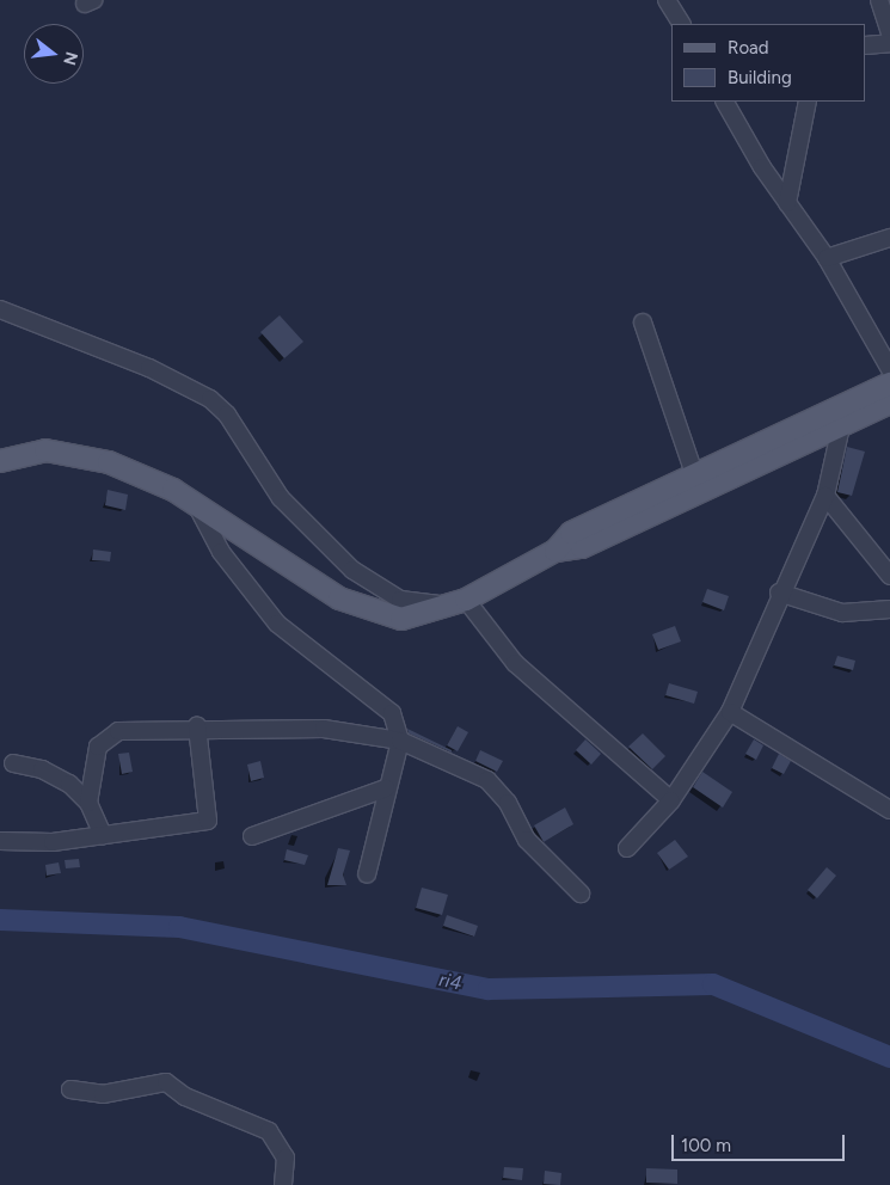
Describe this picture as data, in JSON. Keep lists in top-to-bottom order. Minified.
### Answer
{"water":["ri4"],"legend":["Road","Building"],"scale_bar":"100 m","north":"right"}
